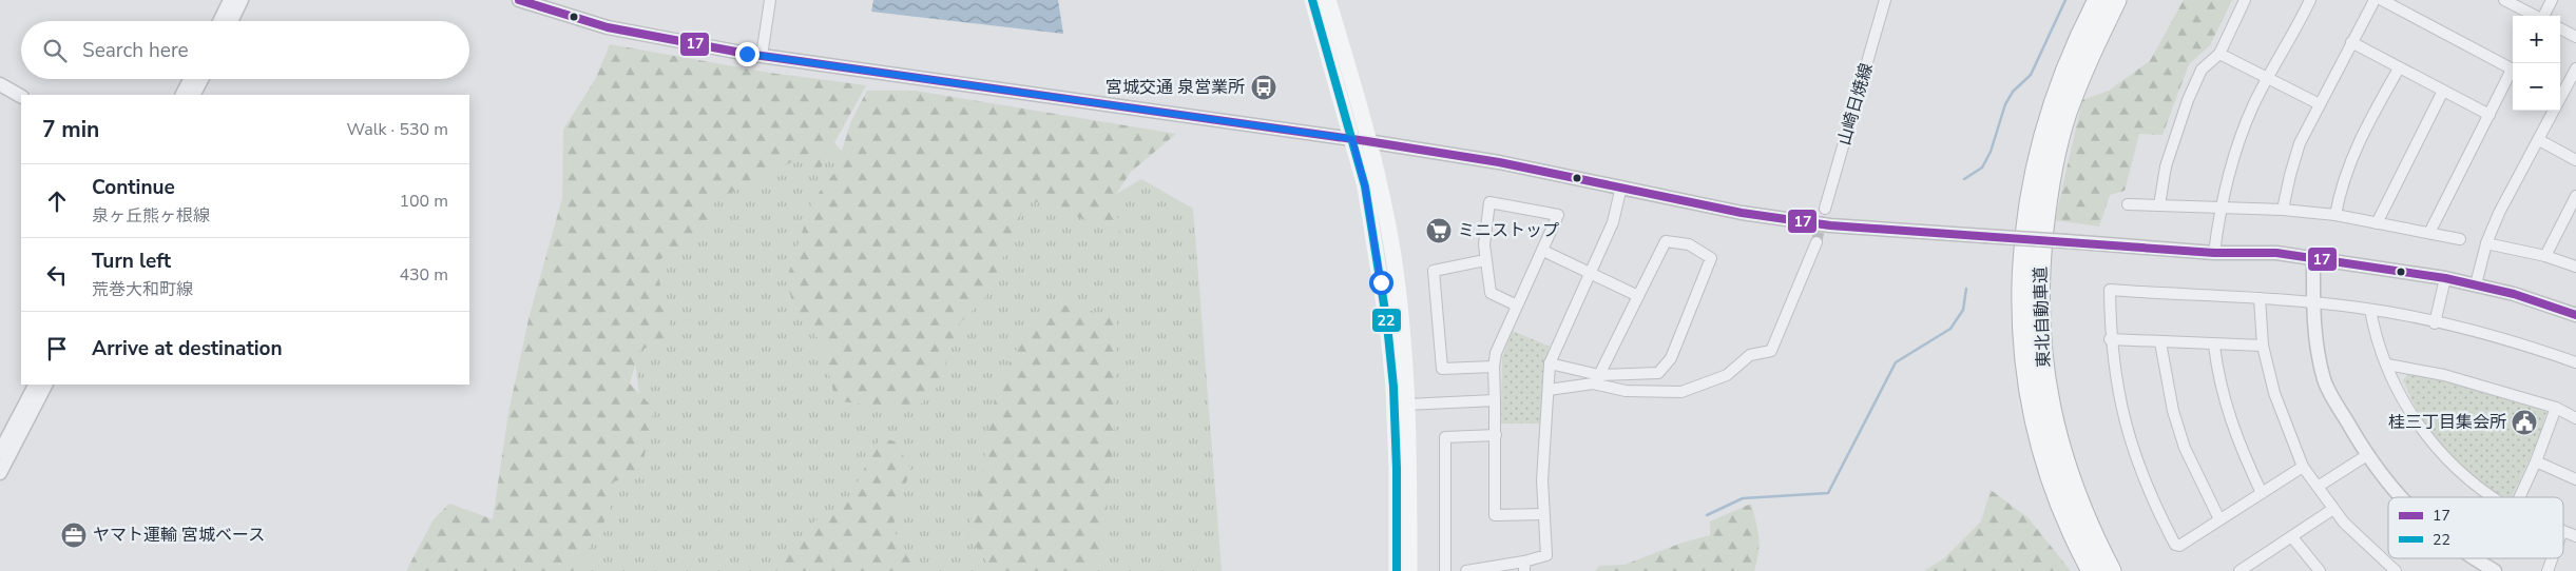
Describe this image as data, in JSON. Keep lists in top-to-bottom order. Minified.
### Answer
{"streets":{"highway":["東北自動車道"],"street":["山崎日焼線"]},"places":{"bus stop":["宮城交通 泉営業所"],"supermarket":["ミニストップ"],"public building":["桂三丁目集会所"],"office":["ヤマト運輸 宮城ベース"]},"lines":["transit line 17","transit line 22"],"legend":["17","22"],"page":{"map_buttons":["+","−"],"search":"Search here","heading":["7 min","Walk · 530 m"],"list":[["Continue","泉ヶ丘熊ヶ根線","100 m"],["Turn left","荒巻大和町線","430 m"],"Arrive at destination"]}}
